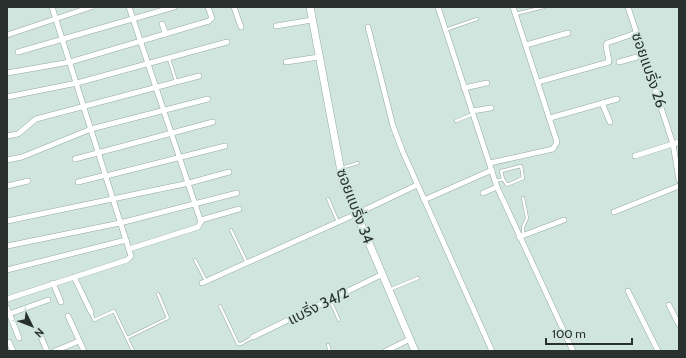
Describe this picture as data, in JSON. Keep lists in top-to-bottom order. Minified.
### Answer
{"streets":{"street":["ซอยแบริ่ง 26","ซอยแบริ่ง 34","แบริ่ง 34/2"]},"crossings":[["ซอยแบริ่ง 34","แบริ่ง 34/2"]],"scale_bar":"100 m","north":"bottom right"}
